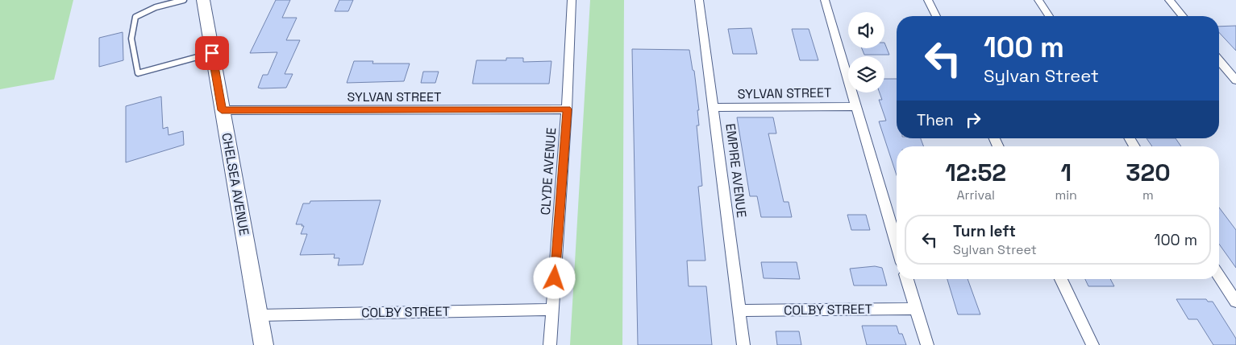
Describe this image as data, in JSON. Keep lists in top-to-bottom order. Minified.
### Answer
{"streets":{"main road":["CHELSEA AVENUE"],"street":["SYLVAN STREET","EMPIRE AVENUE","CLYDE AVENUE","COLBY STREET"]},"crossings":[["SYLVAN STREET","EMPIRE AVENUE"],["SYLVAN STREET","CLYDE AVENUE"],["SYLVAN STREET","CHELSEA AVENUE"],["EMPIRE AVENUE","COLBY STREET"],["CLYDE AVENUE","COLBY STREET"],["CHELSEA AVENUE","COLBY STREET"]],"page":{"turn":["100 m","Sylvan Street"],"then":"Then","eta":["12:52","Arrival","1","min","320","m"],"list":[{"name":"Turn left","note":"Sylvan Street","value":"100 m"}]}}
